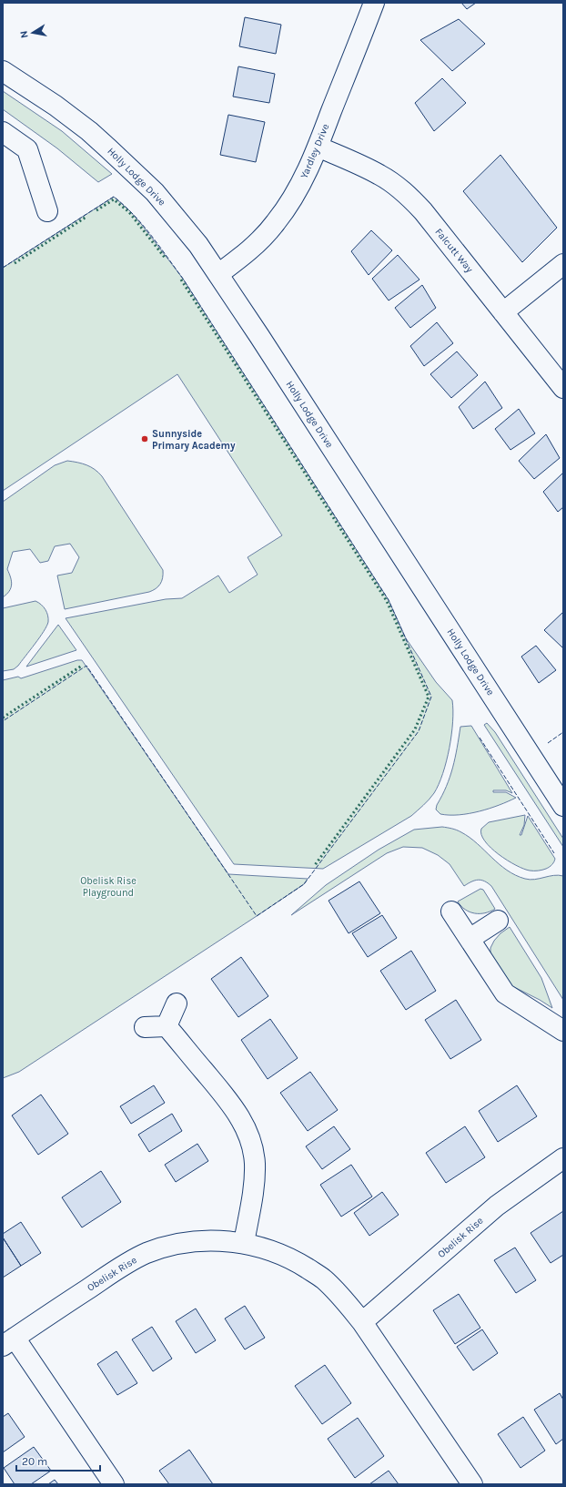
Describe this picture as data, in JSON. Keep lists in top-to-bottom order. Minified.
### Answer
{"streets":{"street":["Yardley Drive","Holly Lodge Drive","Falcutt Way","Obelisk Rise"]},"crossings":[["Yardley Drive","Holly Lodge Drive"],["Yardley Drive","Falcutt Way"]],"parks":["Obelisk Rise Playground"],"places":["Sunnyside Primary Academy"],"scale_bar":"20 m","north":"left"}
